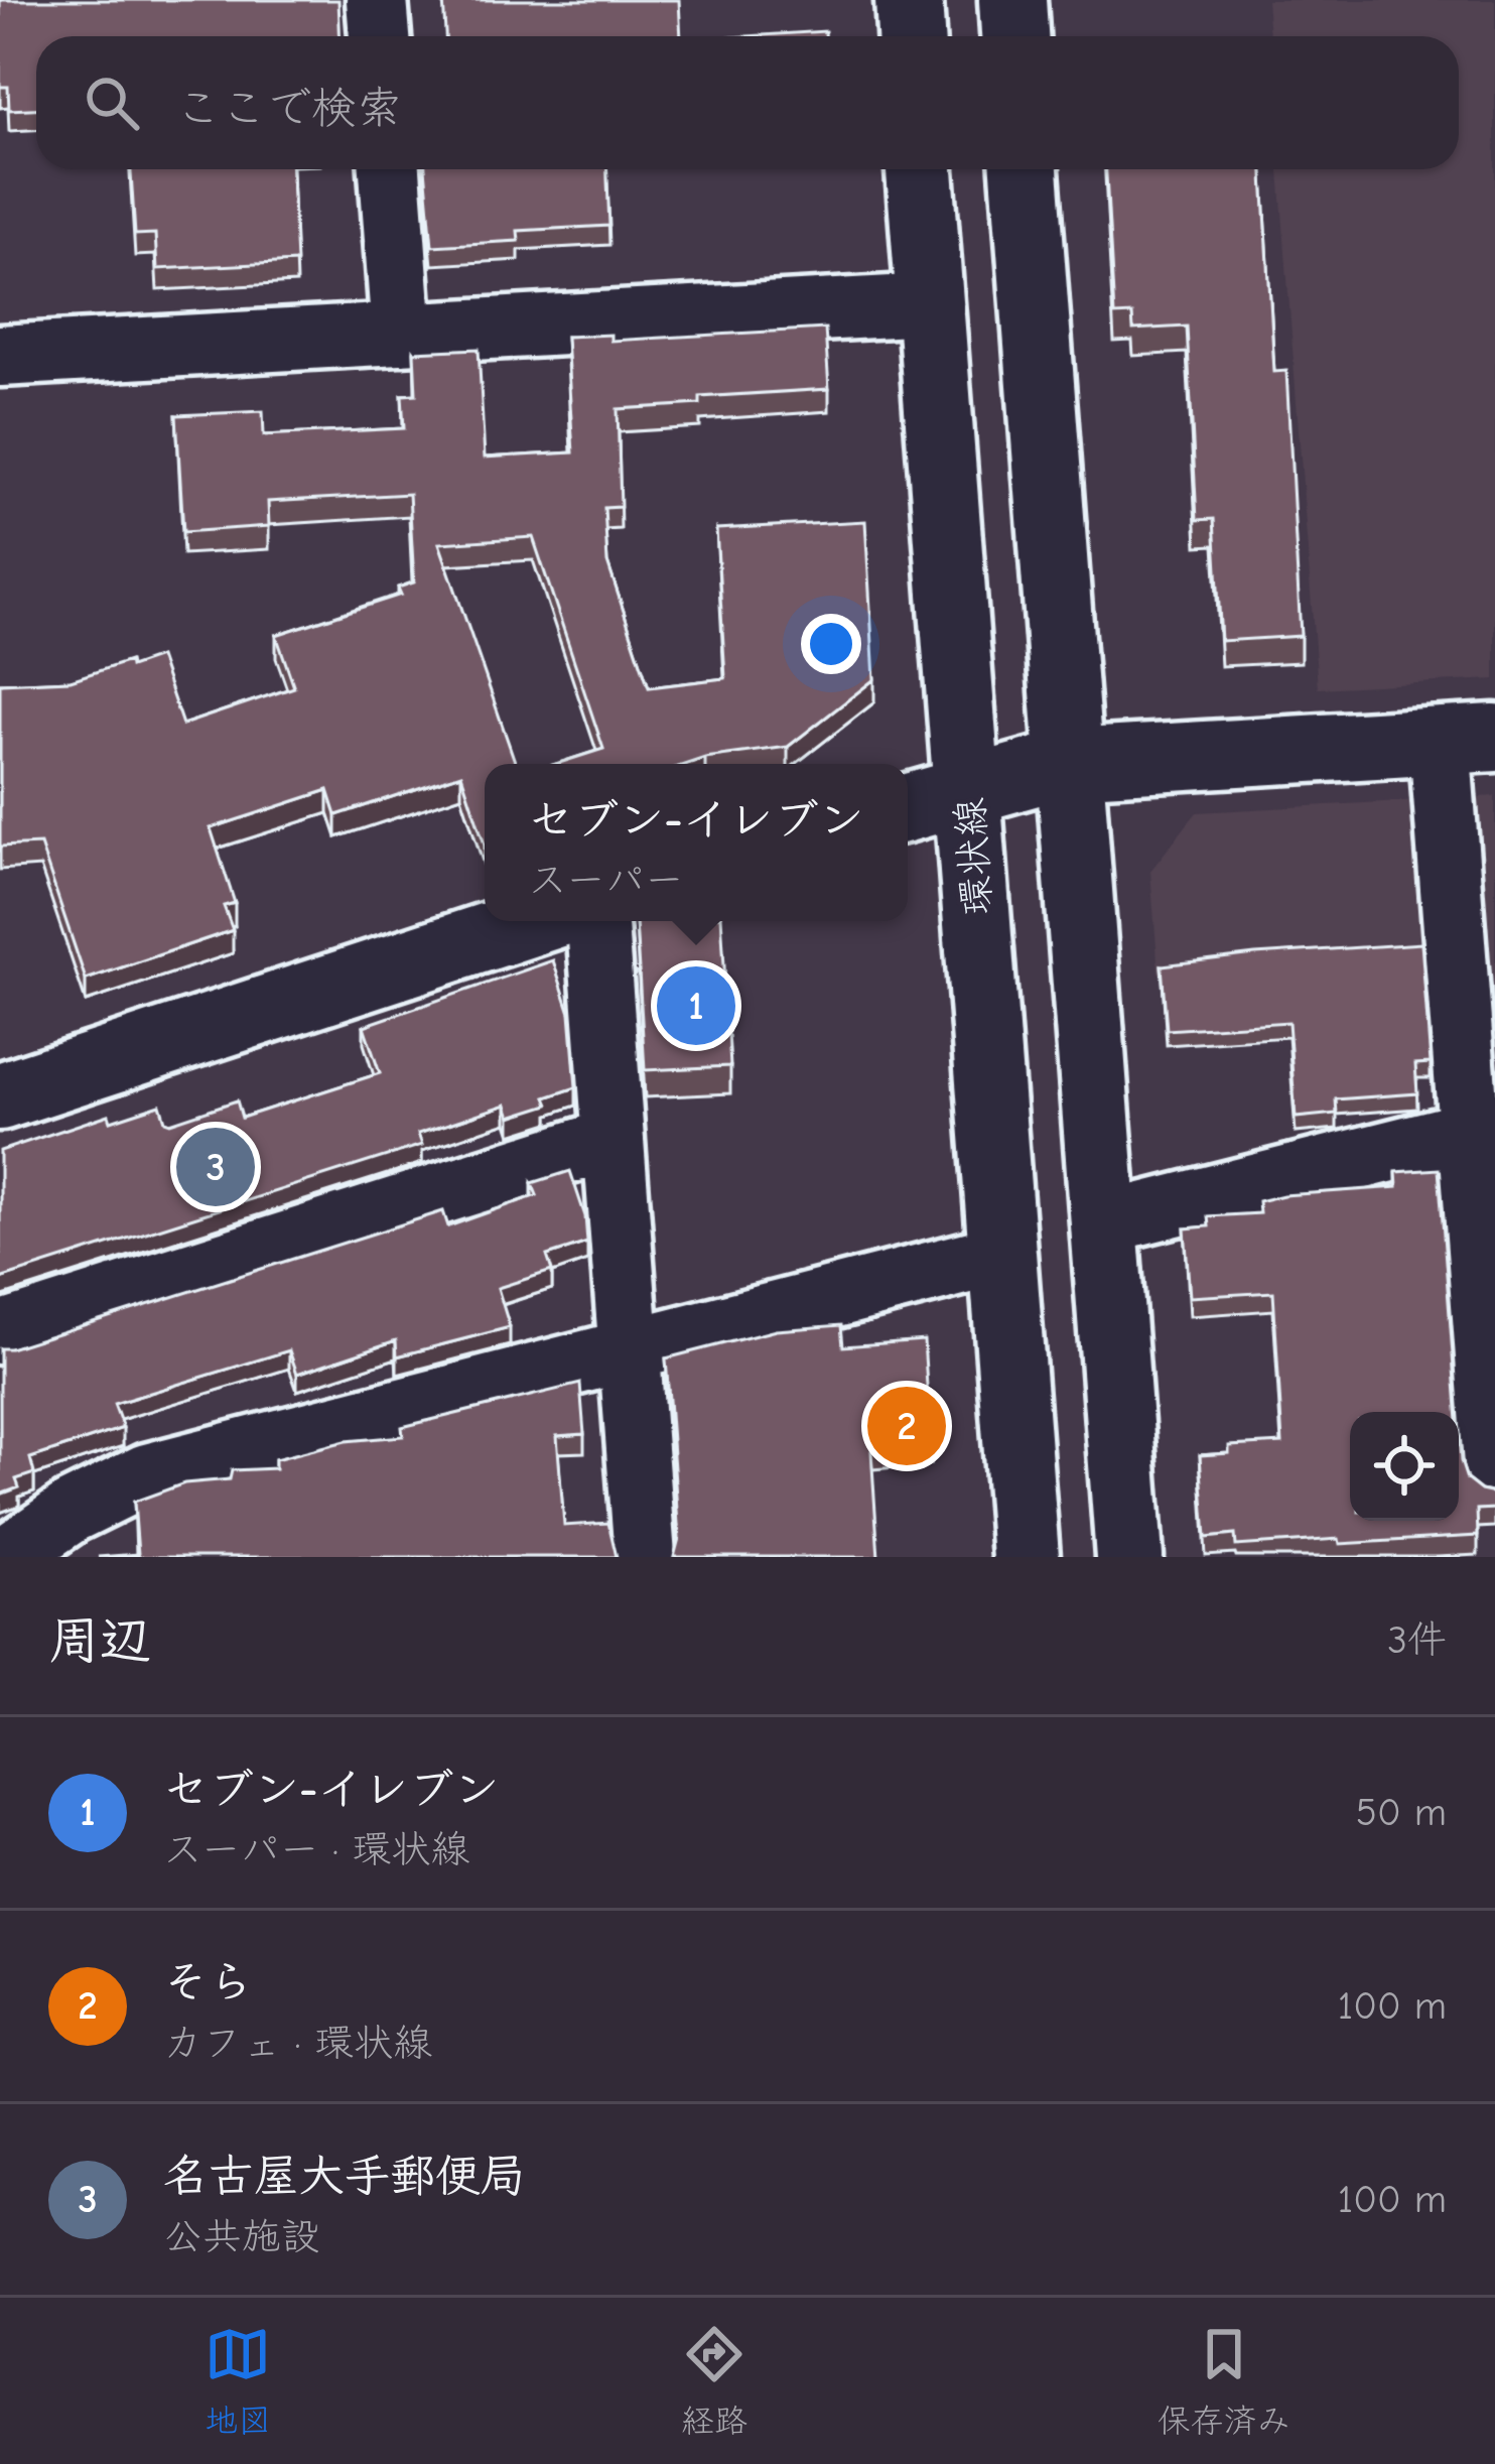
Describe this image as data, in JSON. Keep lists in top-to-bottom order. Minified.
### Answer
{"streets":{"main road":["環状線"]},"page":{"search":"ここで検索","popup":["セブン-イレブン","スーパー"],"pins":["1","3","2"],"heading":["周辺","3件"],"list":[{"mark":"1","name":"セブン-イレブン","note":"スーパー · 環状線","value":"50 m"},{"mark":"2","name":"そら","note":"カフェ · 環状線","value":"100 m"},{"mark":"3","name":"名古屋大手郵便局","note":"公共施設","value":"100 m"}],"nav":["地図","経路","保存済み"]}}
